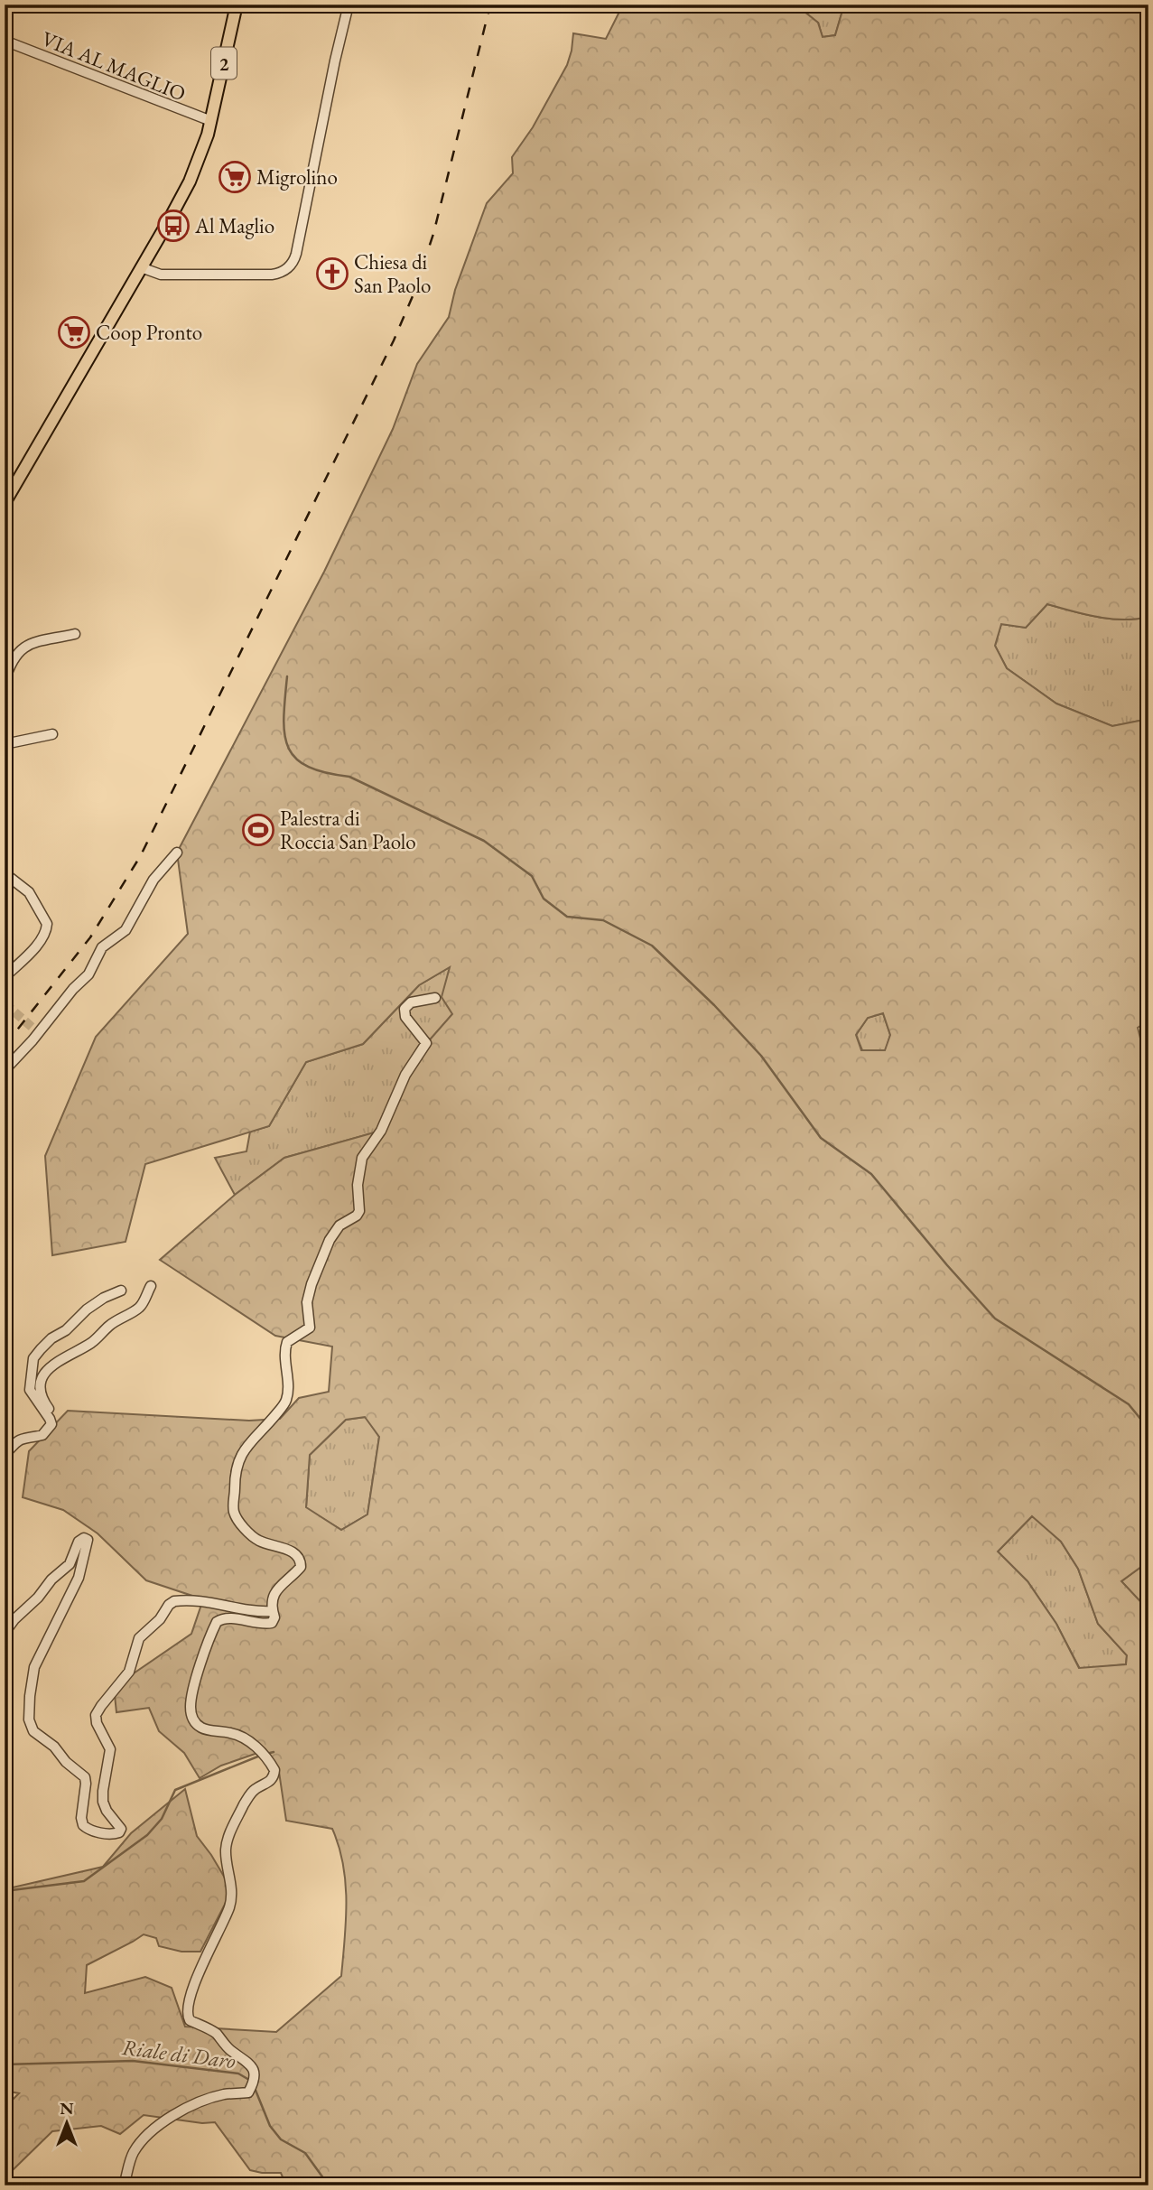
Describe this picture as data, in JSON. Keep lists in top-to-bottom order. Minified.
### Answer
{"streets":{"main road":["2"],"street":["VIA AL MAGLIO"]},"crossings":[["2","VIA AL MAGLIO"]],"water":["Riale di Daro"],"places":{"supermarket":["Migrolino","Coop Pronto"],"bus stop":["Al Maglio"],"church":["Chiesa di San Paolo"],"sports":["Palestra di Roccia San Paolo"]},"north":"top"}
